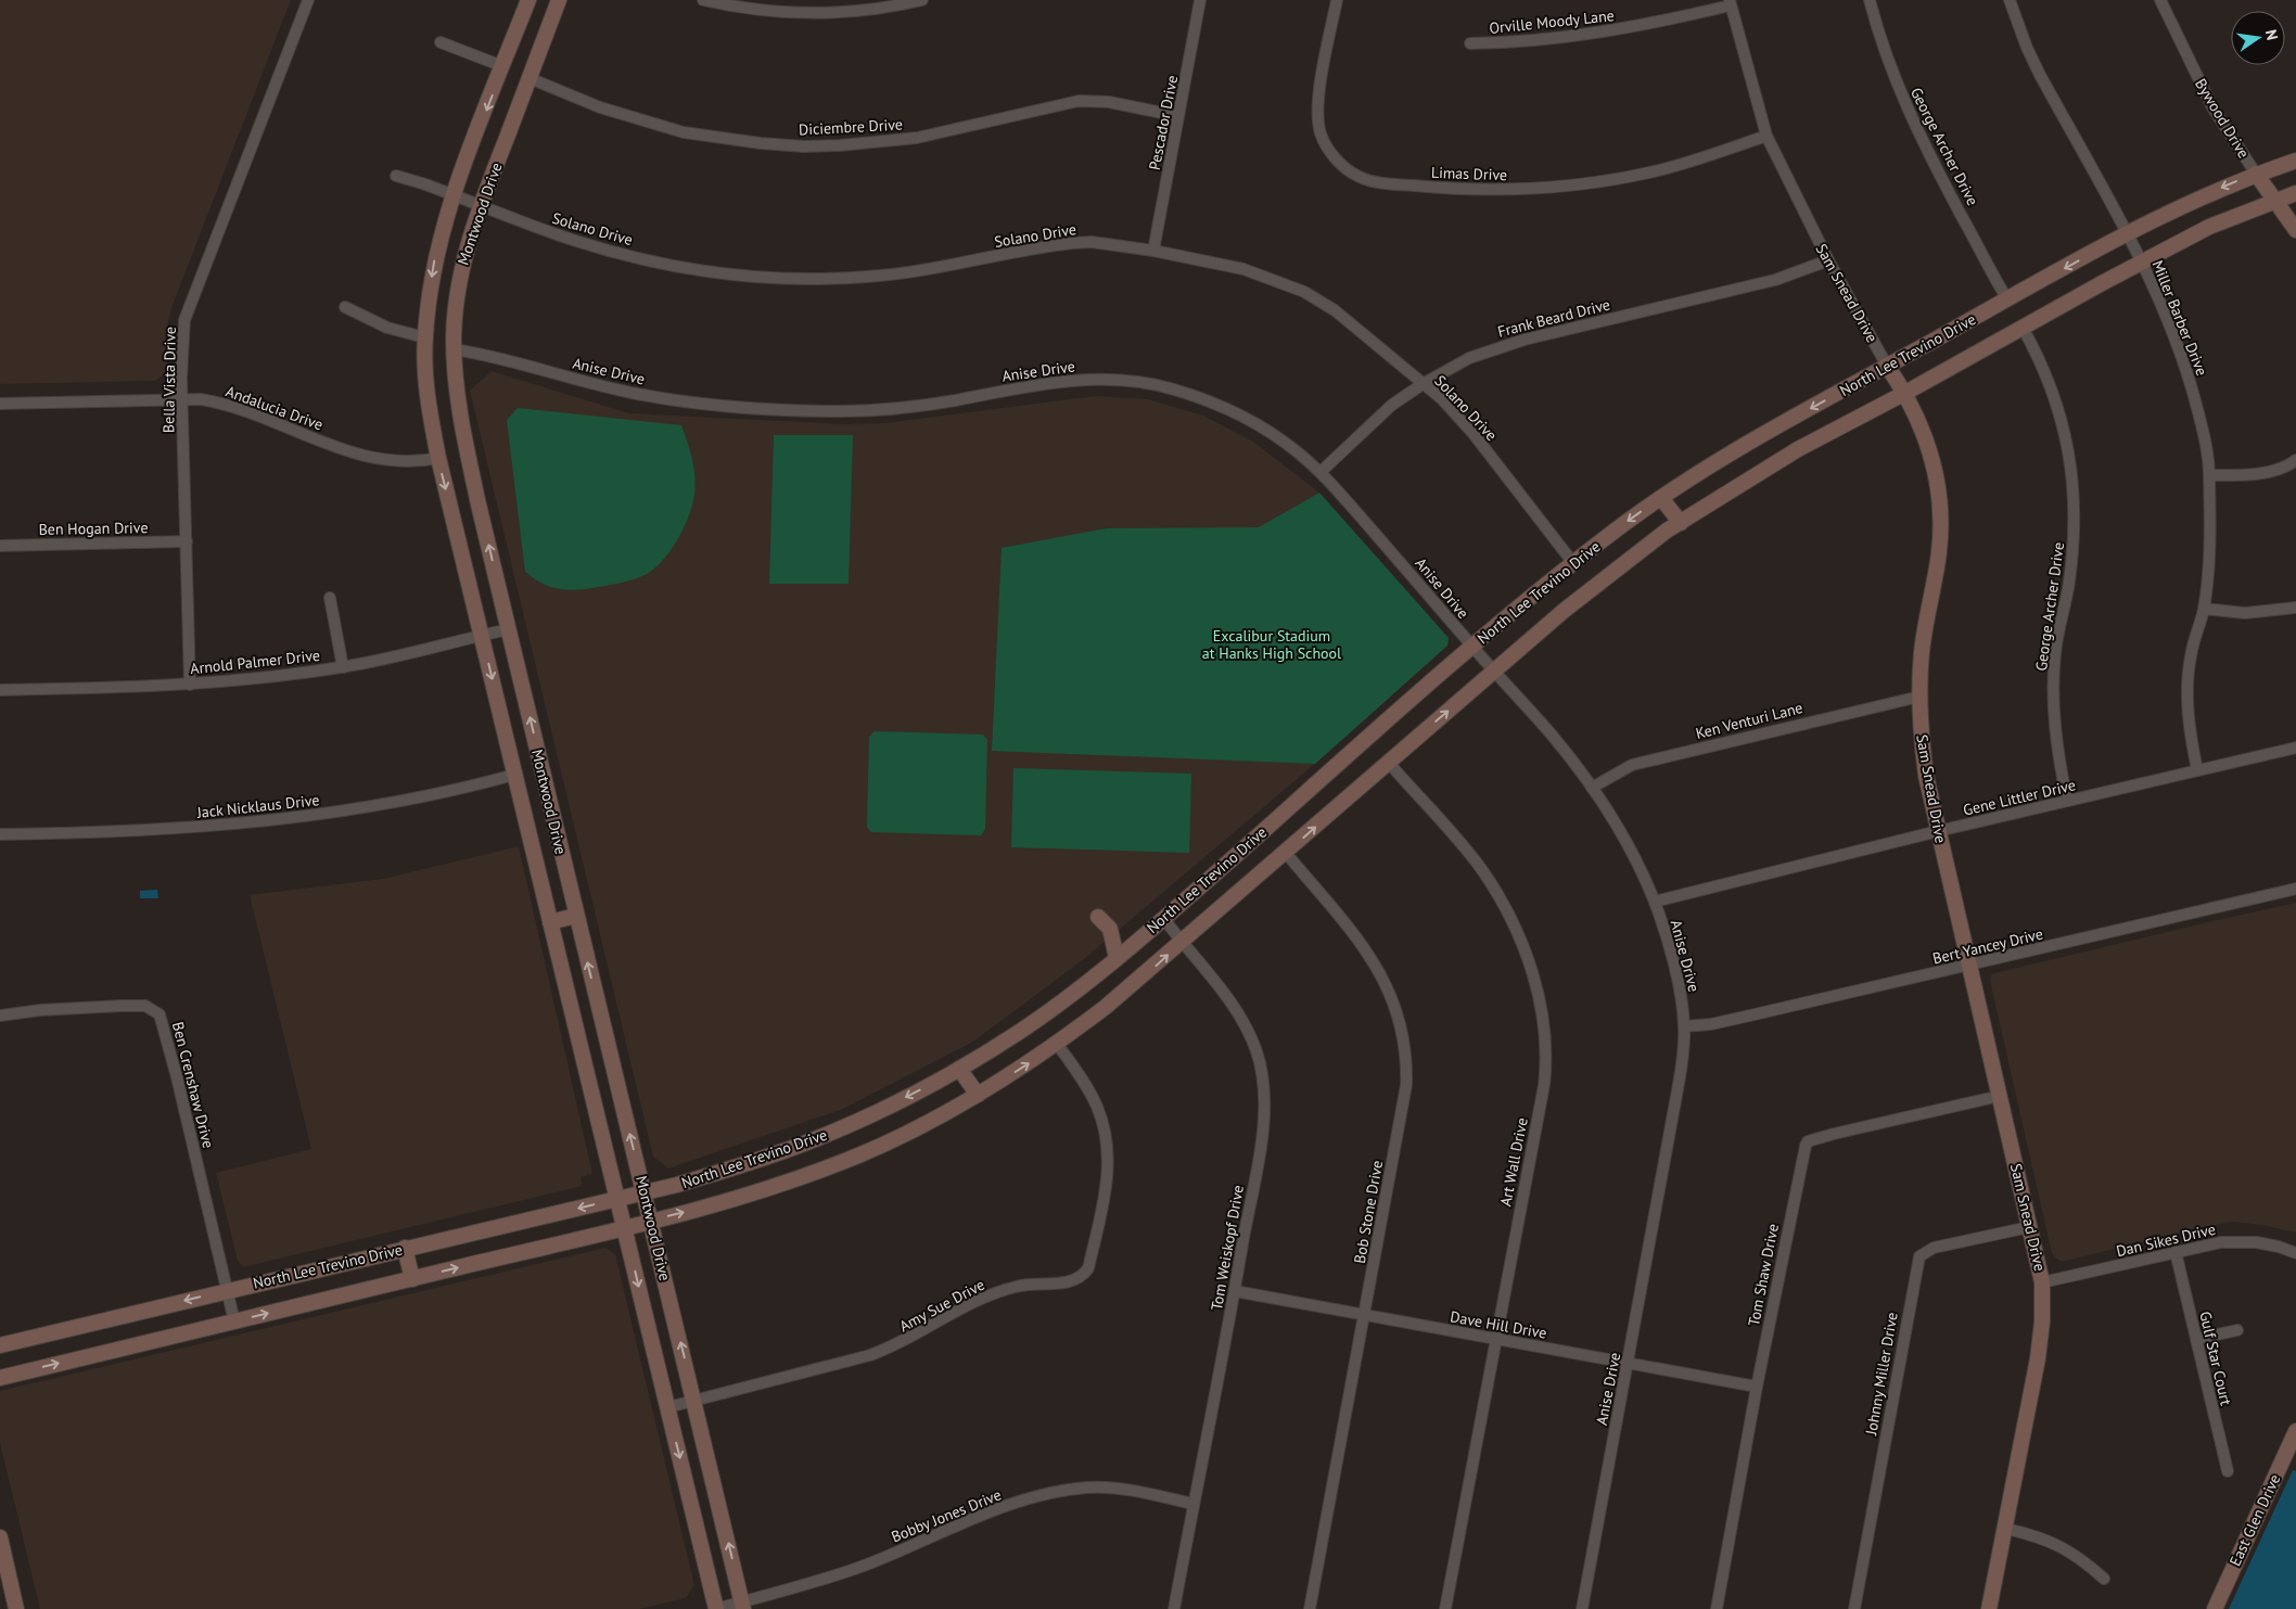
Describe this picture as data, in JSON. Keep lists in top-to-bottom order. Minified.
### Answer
{"streets":{"main road":["Bywood Drive","Montwood Drive","Sam Snead Drive","North Lee Trevino Drive","East Glen Drive"],"street":["Orville Moody Lane","Pescador Drive","Diciembre Drive","George Archer Drive","Limas Drive","Solano Drive","Frank Beard Drive","Miller Barber Drive","Anise Drive","Bella Vista Drive","Andalucia Drive","Ben Hogan Drive","Arnold Palmer Drive","Ken Venturi Lane","Gene Littler Drive","Jack Nicklaus Drive","Bert Yancey Drive","Ben Crenshaw Drive","Art Wall Drive","Bob Stone Drive","Dan Sikes Drive","Tom Weiskopf Drive","Tom Shaw Drive","Amy Sue Drive","Dave Hill Drive","Gulf Star Court","Johnny Miller Drive","Bobby Jones Drive"]},"crossings":[["Orville Moody Lane","Sam Snead Drive"],["Bywood Drive","North Lee Trevino Drive"],["Pescador Drive","Diciembre Drive"],["Pescador Drive","Solano Drive"],["Diciembre Drive","Montwood Drive"],["George Archer Drive","North Lee Trevino Drive"],["George Archer Drive","Gene Littler Drive"],["Limas Drive","Sam Snead Drive"],["Montwood Drive","Solano Drive"],["Montwood Drive","North Lee Trevino Drive"],["Montwood Drive","Anise Drive"],["Montwood Drive","Andalucia Drive"],["Montwood Drive","Arnold Palmer Drive"],["Montwood Drive","Jack Nicklaus Drive"],["Montwood Drive","Amy Sue Drive"],["Montwood Drive","Bobby Jones Drive"],["Solano Drive","Frank Beard Drive"],["Solano Drive","North Lee Trevino Drive"],["Sam Snead Drive","Frank Beard Drive"],["Sam Snead Drive","North Lee Trevino Drive"],["Sam Snead Drive","Ken Venturi Lane"],["Sam Snead Drive","Gene Littler Drive"],["Sam Snead Drive","Bert Yancey Drive"],["Sam Snead Drive","Dan Sikes Drive"],["Sam Snead Drive","Tom Shaw Drive"],["Sam Snead Drive","Johnny Miller Drive"],["Frank Beard Drive","Anise Drive"],["Miller Barber Drive","North Lee Trevino Drive"],["Miller Barber Drive","Gene Littler Drive"],["North Lee Trevino Drive","Anise Drive"],["North Lee Trevino Drive","Ben Crenshaw Drive"],["North Lee Trevino Drive","Art Wall Drive"],["North Lee Trevino Drive","Bob Stone Drive"],["North Lee Trevino Drive","Tom Weiskopf Drive"],["North Lee Trevino Drive","Amy Sue Drive"],["Anise Drive","Ken Venturi Lane"],["Anise Drive","Gene Littler Drive"],["Anise Drive","Bert Yancey Drive"],["Anise Drive","Dave Hill Drive"],["Bella Vista Drive","Andalucia Drive"],["Bella Vista Drive","Ben Hogan Drive"],["Bella Vista Drive","Arnold Palmer Drive"],["Art Wall Drive","Dave Hill Drive"],["Bob Stone Drive","Dave Hill Drive"],["Dan Sikes Drive","Gulf Star Court"],["Tom Weiskopf Drive","Dave Hill Drive"],["Tom Weiskopf Drive","Bobby Jones Drive"],["Tom Shaw Drive","Dave Hill Drive"]],"parks":["Excalibur Stadium at Hanks High School"],"north":"right"}
